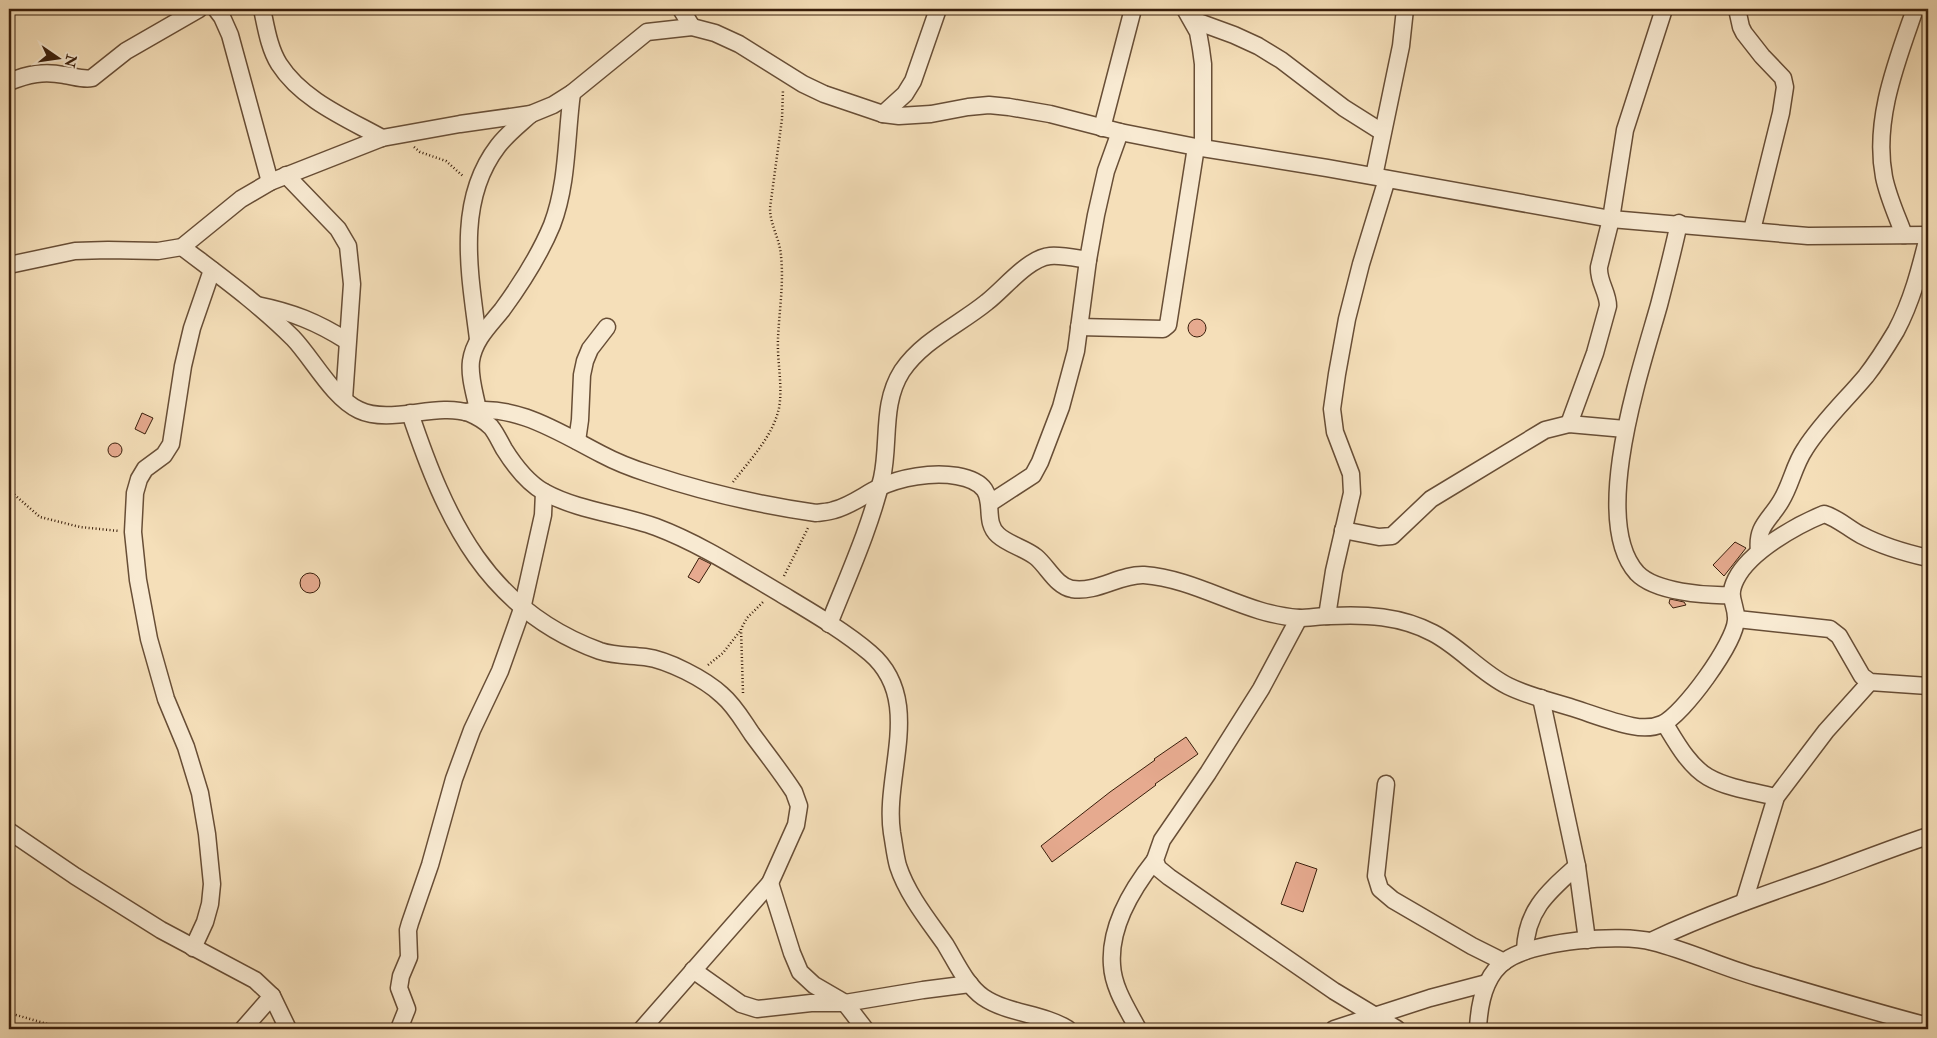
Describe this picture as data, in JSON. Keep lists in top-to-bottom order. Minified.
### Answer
{"north":"right"}
